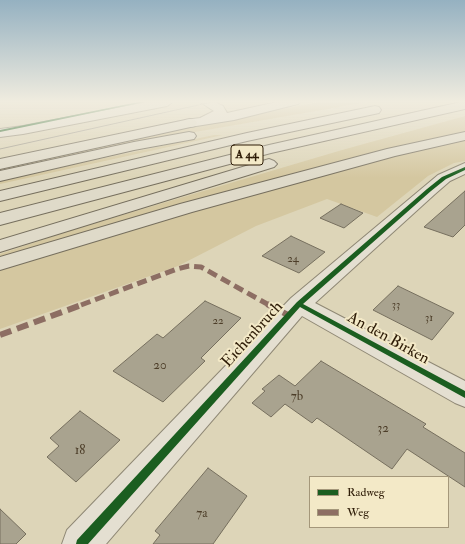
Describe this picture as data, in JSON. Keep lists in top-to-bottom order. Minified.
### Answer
{"streets":{"main road":["A 44"],"street":["Eichenbruch","An den Birken"]},"crossings":[["Eichenbruch","An den Birken"]],"house_numbers":["24","33","31","22","20","7b","32","18","7a"],"legend":["Radweg","Weg"]}
